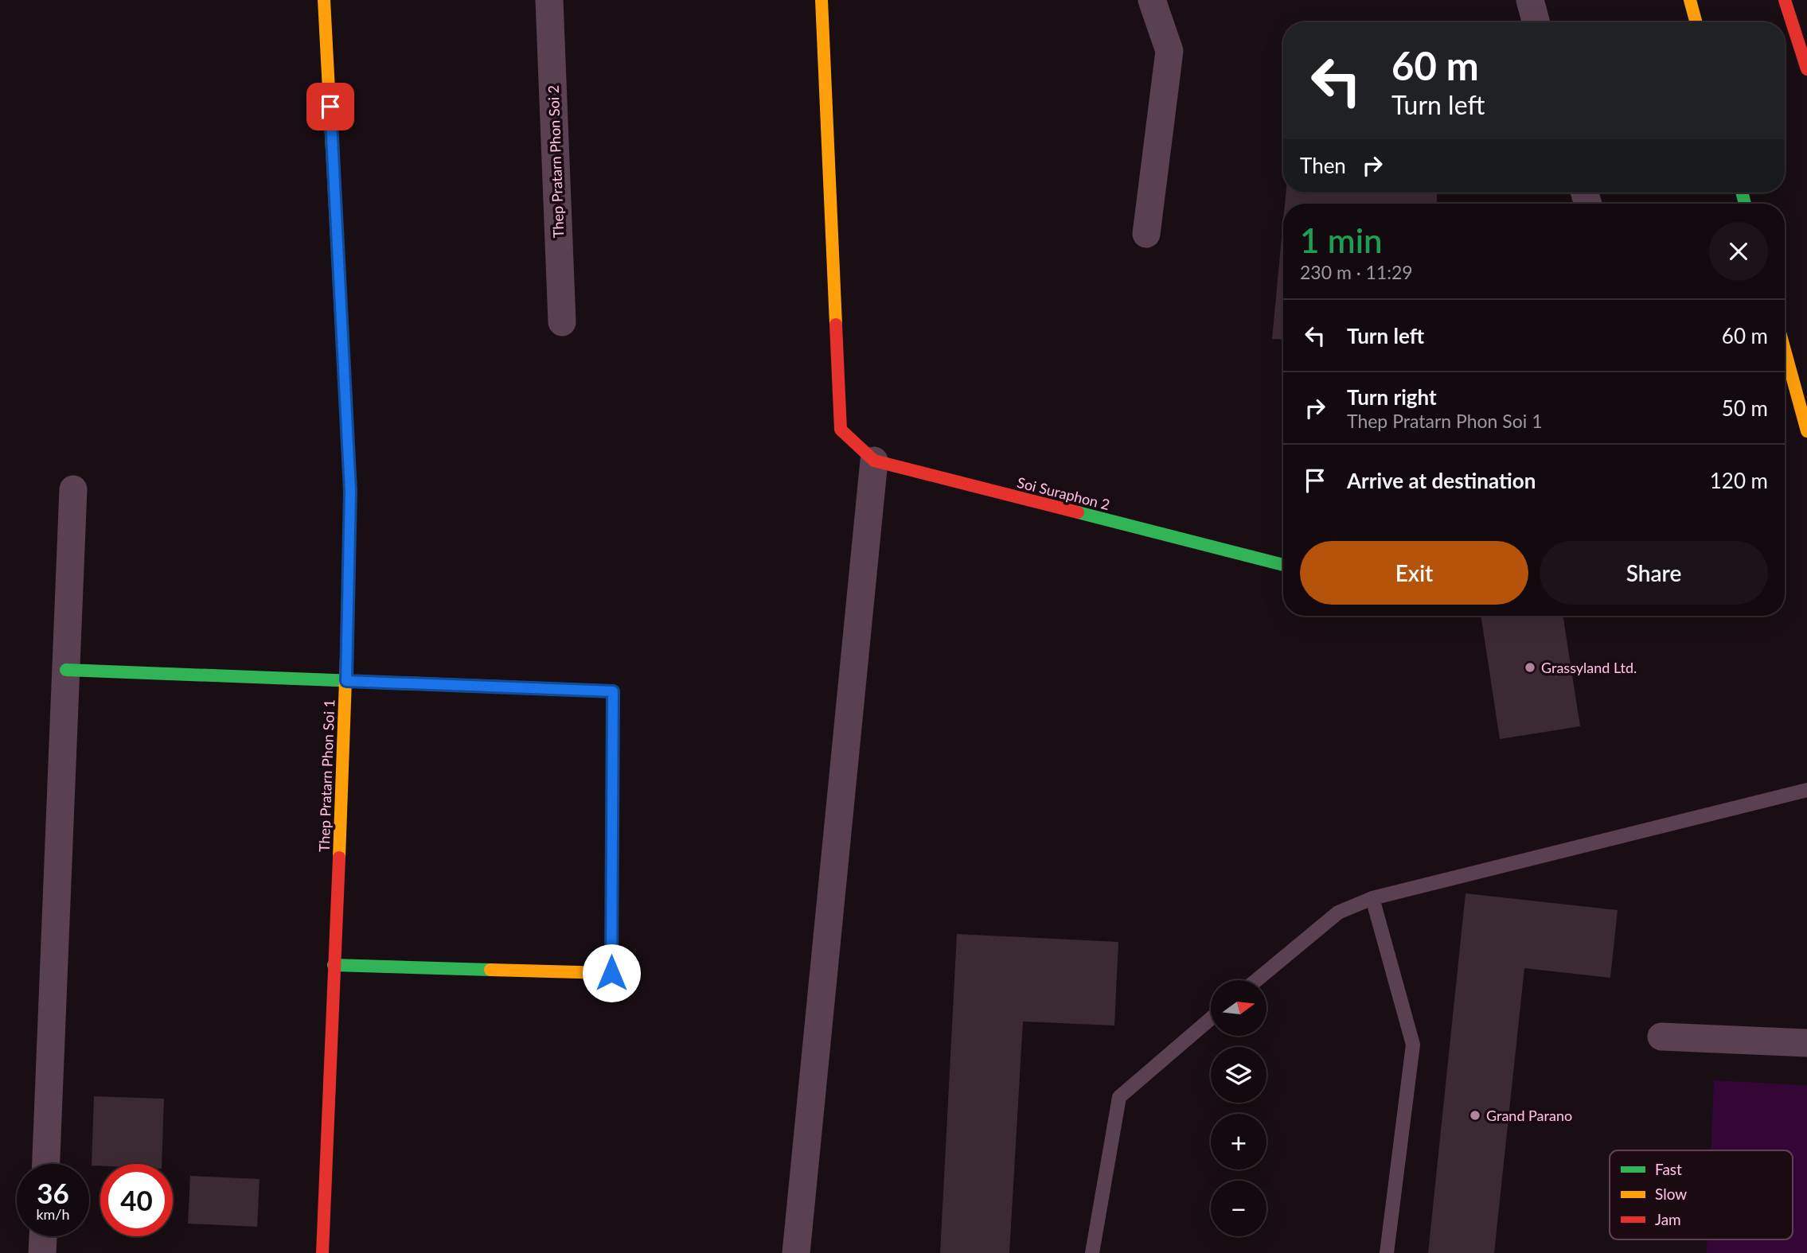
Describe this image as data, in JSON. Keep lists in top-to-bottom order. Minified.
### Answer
{"streets":{"street":["Thep Pratarn Phon Soi 2","Soi Suraphon 2","Thep Pratarn Phon Soi 1"]},"places":["Grassyland Ltd.","Grand Parano"],"legend":["Fast","Slow","Jam"],"north":"right","page":{"turn":["60 m","Turn left"],"then":"Then","heading":["1 min","230 m · 11:29"],"list":[{"name":"Turn left","value":"60 m"},{"name":"Turn right","note":"Thep Pratarn Phon Soi 1","value":"50 m"},{"name":"Arrive at destination","value":"120 m"}],"buttons":["Exit","Share"],"map_buttons":["+","−"],"speed":"36 km/h","limit":"40"}}
